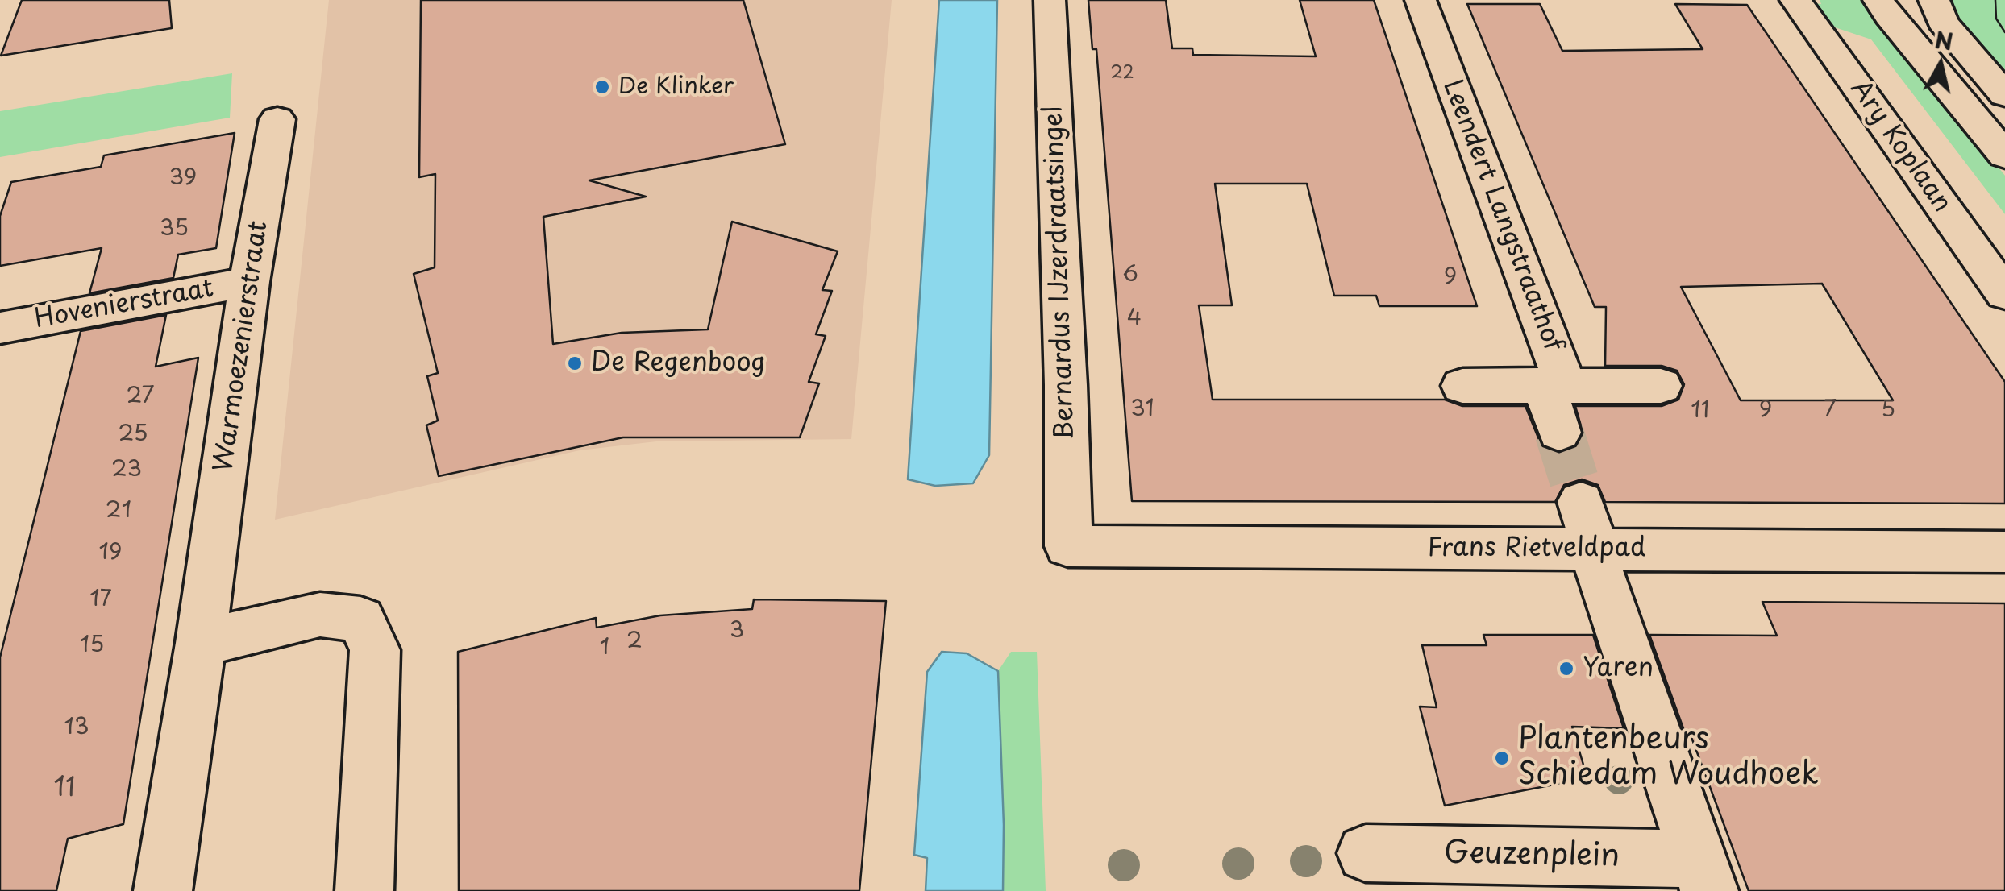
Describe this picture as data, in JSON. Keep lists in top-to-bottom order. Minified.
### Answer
{"streets":{"street":["Ary Koplaan","Leendert Langstraathof","Bernardus IJzerdraatsingel","Hovenierstraat","Warmoezenierstraat","Frans Rietveldpad","Geuzenplein"]},"crossings":[["Bernardus IJzerdraatsingel","Frans Rietveldpad"],["Hovenierstraat","Warmoezenierstraat"],["Frans Rietveldpad","Geuzenplein"]],"places":["De Klinker","De Regenboog","Yaren","Plantenbeurs Schiedam Woudhoek"],"house_numbers":["22","39","35","6","9","4","27","31","9","7","5","11","25","23","21","19","17","3","2","15","1","13","11"],"north":"top"}
